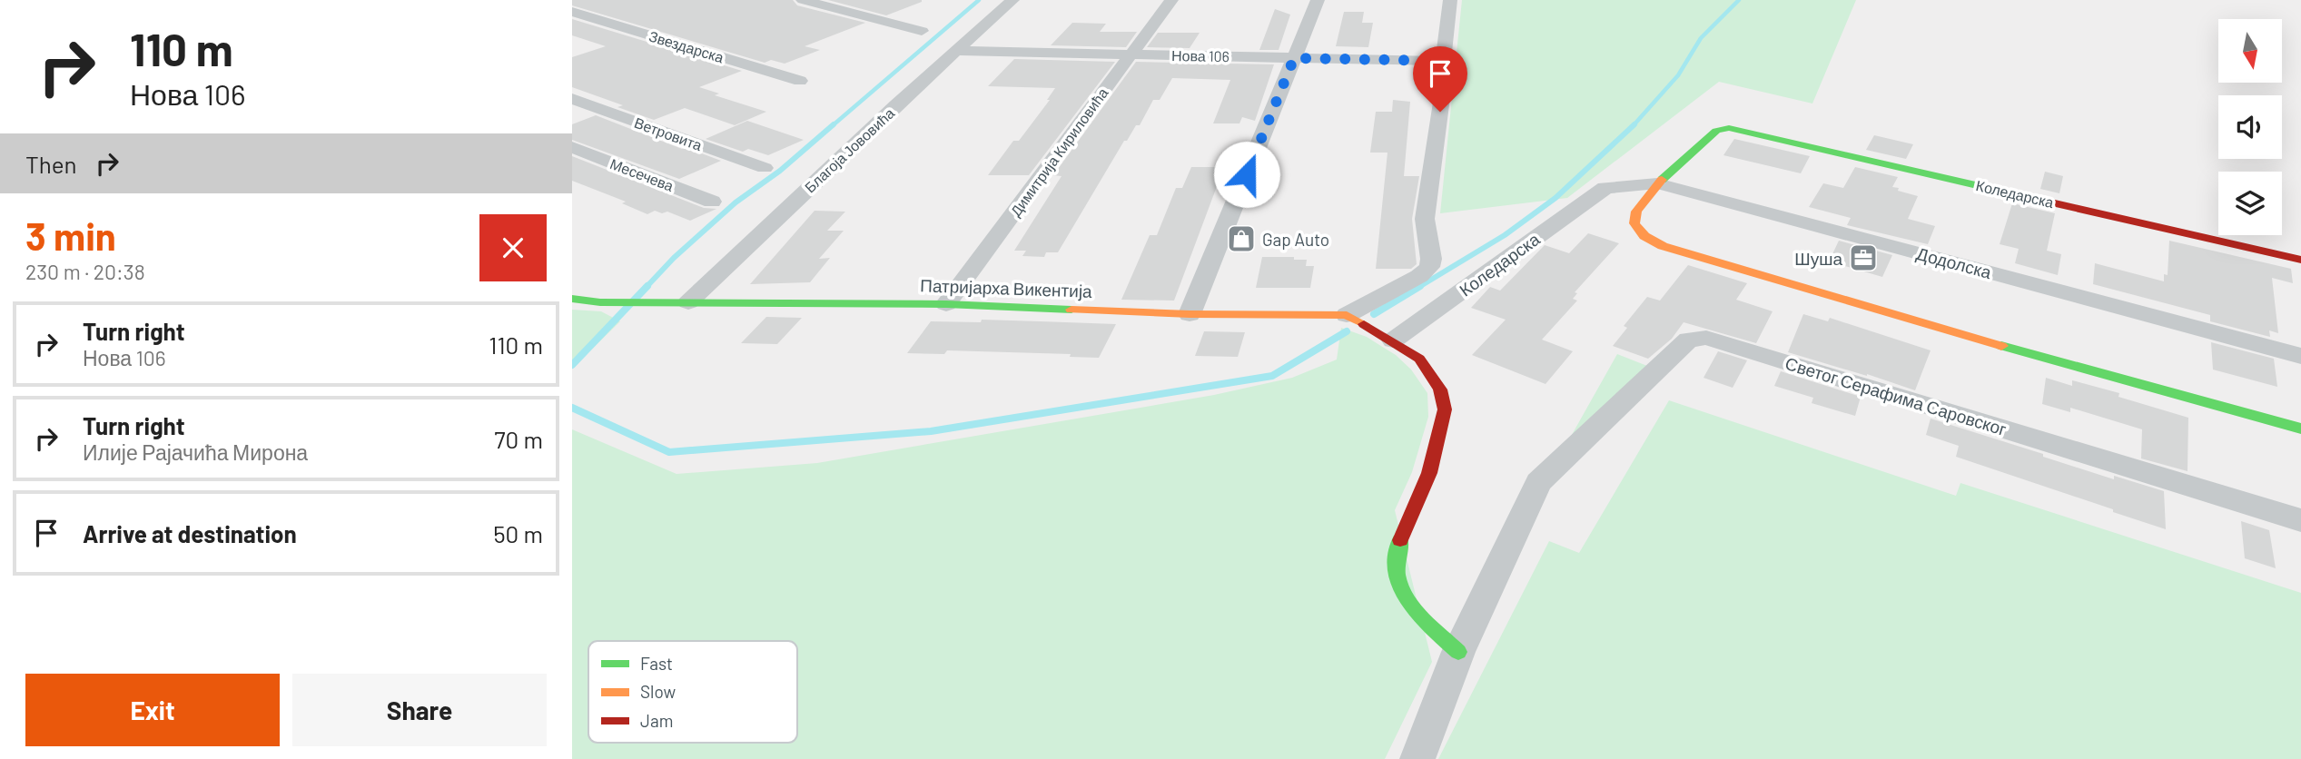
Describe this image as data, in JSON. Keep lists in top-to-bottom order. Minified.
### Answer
{"streets":{"street":["Звездарска","Нова 106","Ветровита","Благоја Јововића","Димитрија Кириловића","Месечева","Коледарска","Додолска","Патријарха Викентија","Светог Серафима Саровског"]},"crossings":[["Нова 106","Благоја Јововића"],["Нова 106","Димитрија Кириловића"],["Благоја Јововића","Патријарха Викентија"],["Димитрија Кириловића","Патријарха Викентија"],["Коледарска","Додолска"],["Коледарска","Патријарха Викентија"],["Патријарха Викентија","Светог Серафима Саровског"]],"places":{"shop":["Gap Auto"],"office":["Шуша"]},"legend":["Fast","Slow","Jam"],"north":"bottom","page":{"turn":["110 m","Нова 106"],"then":"Then","heading":["3 min","230 m · 20:38"],"list":[{"name":"Turn right","note":"Нова 106","value":"110 m"},{"name":"Turn right","note":"Илије Рајачића Мирона","value":"70 m"},{"name":"Arrive at destination","value":"50 m"}],"buttons":["Exit","Share"]}}
